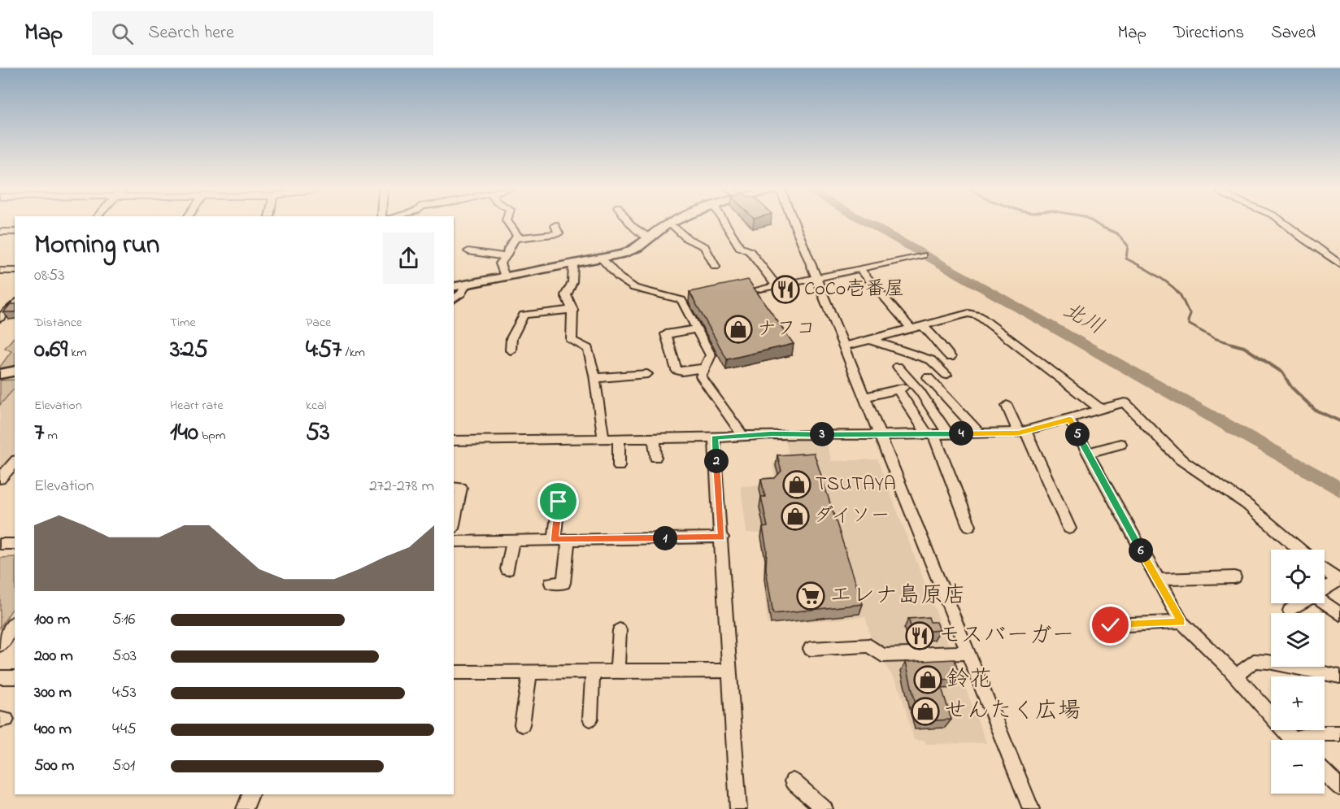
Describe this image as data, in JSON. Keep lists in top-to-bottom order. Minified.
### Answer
{"water":["北川"],"places":{"restaurant":["CoCo壱番屋","モスバーガー"],"shop":["ナフコ","TSUTAYA","ダイソー","鈴花","せんたく広場"],"supermarket":["エレナ島原店"]},"page":{"header":"Map","search":"Search here","nav":["Map","Directions","Saved"],"heading":["Morning run","08:53"],"stats":[["Distance","0.69 km"],["Time","3:25"],["Pace","4:57 /km"],["Elevation","7 m"],["Heart rate","140 bpm"],["kcal","53"]],"pins":["4","3","5","2","1","6"],"chart":["Elevation","272–278 m"],"map_buttons":["+","−"],"list":[{"name":"100 m","note":"5:16"},{"name":"200 m","note":"5:03"},{"name":"300 m","note":"4:53"},{"name":"400 m","note":"4:45"},{"name":"500 m","note":"5:01"}]}}
